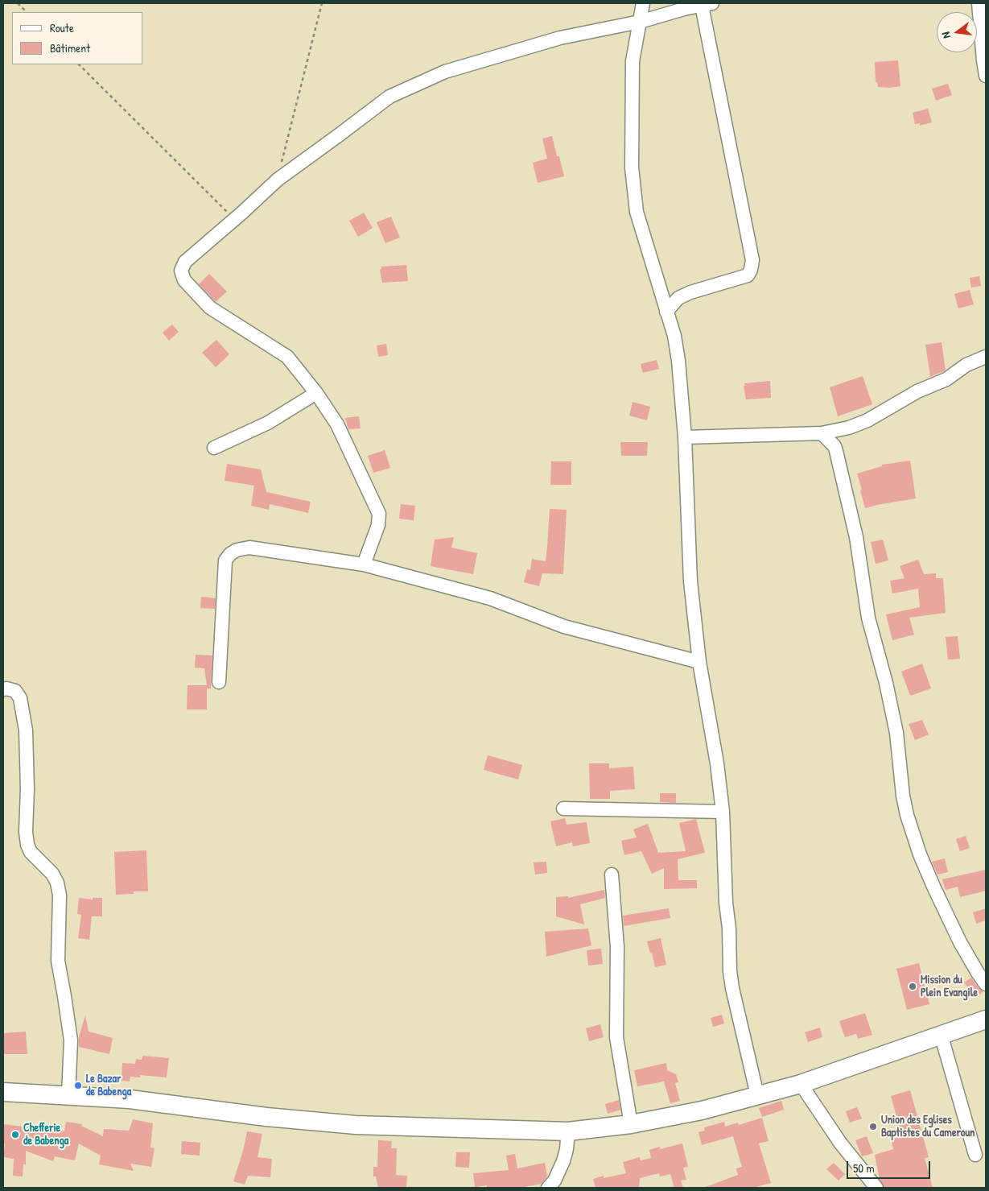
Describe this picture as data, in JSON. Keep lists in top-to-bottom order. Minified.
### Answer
{"places":["Mission du Plein Evangile","Le Bazar de Babenga","Union des Eglises Baptistes du Cameroun","Chefferie de Babenga"],"legend":["Route","Bâtiment"],"scale_bar":"50 m","north":"left"}
